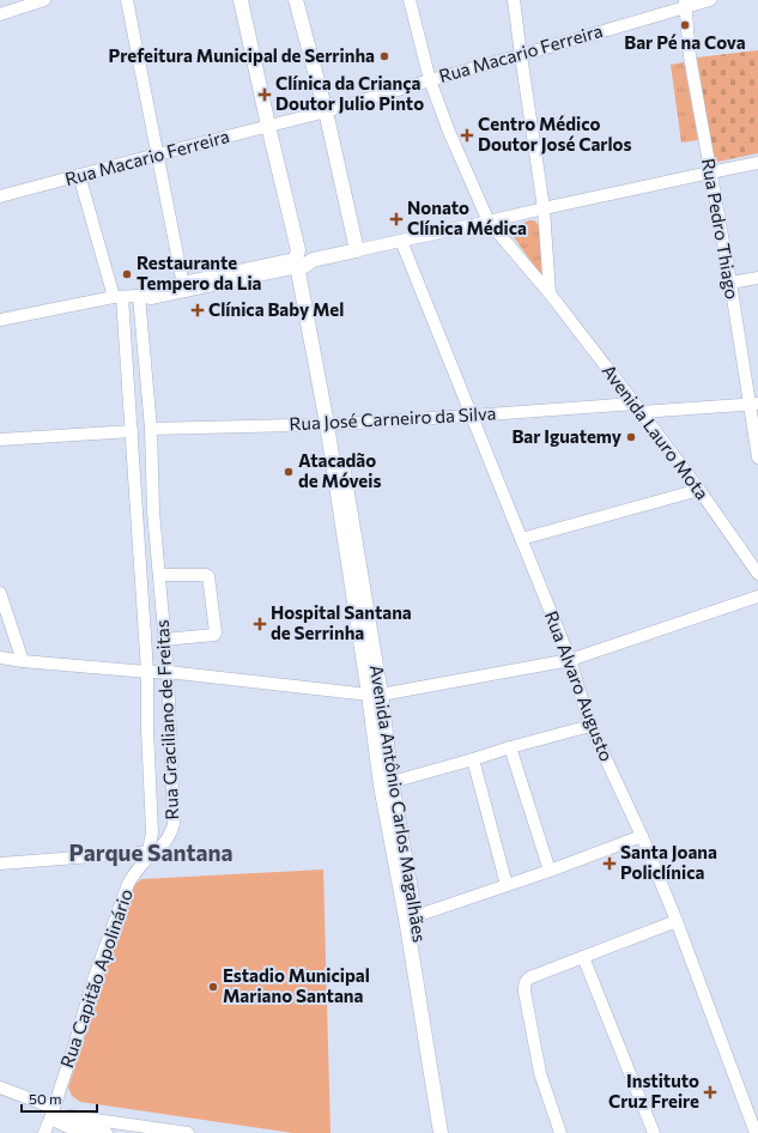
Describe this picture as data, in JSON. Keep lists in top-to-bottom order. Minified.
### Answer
{"streets":{"main road":["Avenida Antônio Carlos Magalhães"],"street":["Rua Macario Ferreira","Rua Pedro Thiago","Rua José Carneiro da Silva","Avenida Lauro Mota","Rua Alvaro Augusto","Rua Graciliano de Freitas","Rua Capitão Apolinário"]},"crossings":[["Rua Macario Ferreira","Rua Pedro Thiago"],["Rua Macario Ferreira","Avenida Lauro Mota"],["Rua Macario Ferreira","Rua Graciliano de Freitas"],["Rua Macario Ferreira","Avenida Antônio Carlos Magalhães"],["Rua Pedro Thiago","Rua José Carneiro da Silva"],["Rua José Carneiro da Silva","Avenida Lauro Mota"],["Rua José Carneiro da Silva","Rua Alvaro Augusto"],["Rua José Carneiro da Silva","Rua Graciliano de Freitas"],["Rua José Carneiro da Silva","Avenida Antônio Carlos Magalhães"],["Rua Graciliano de Freitas","Rua Capitão Apolinário"]],"districts":["Parque Santana"],"places":{"other":["Bar Pé na Cova","Prefeitura Municipal de Serrinha","Restaurante Tempero da Lia","Bar Iguatemy","Atacadão de Móveis","Estadio Municipal Mariano Santana"],"health":["Clínica da Criança Doutor Julio Pinto","Centro Médico Doutor José Carlos","Nonato Clínica Médica","Clínica Baby Mel","Hospital Santana de Serrinha","Santa Joana Policlínica","Instituto Cruz Freire"]},"scale_bar":"50 m"}
